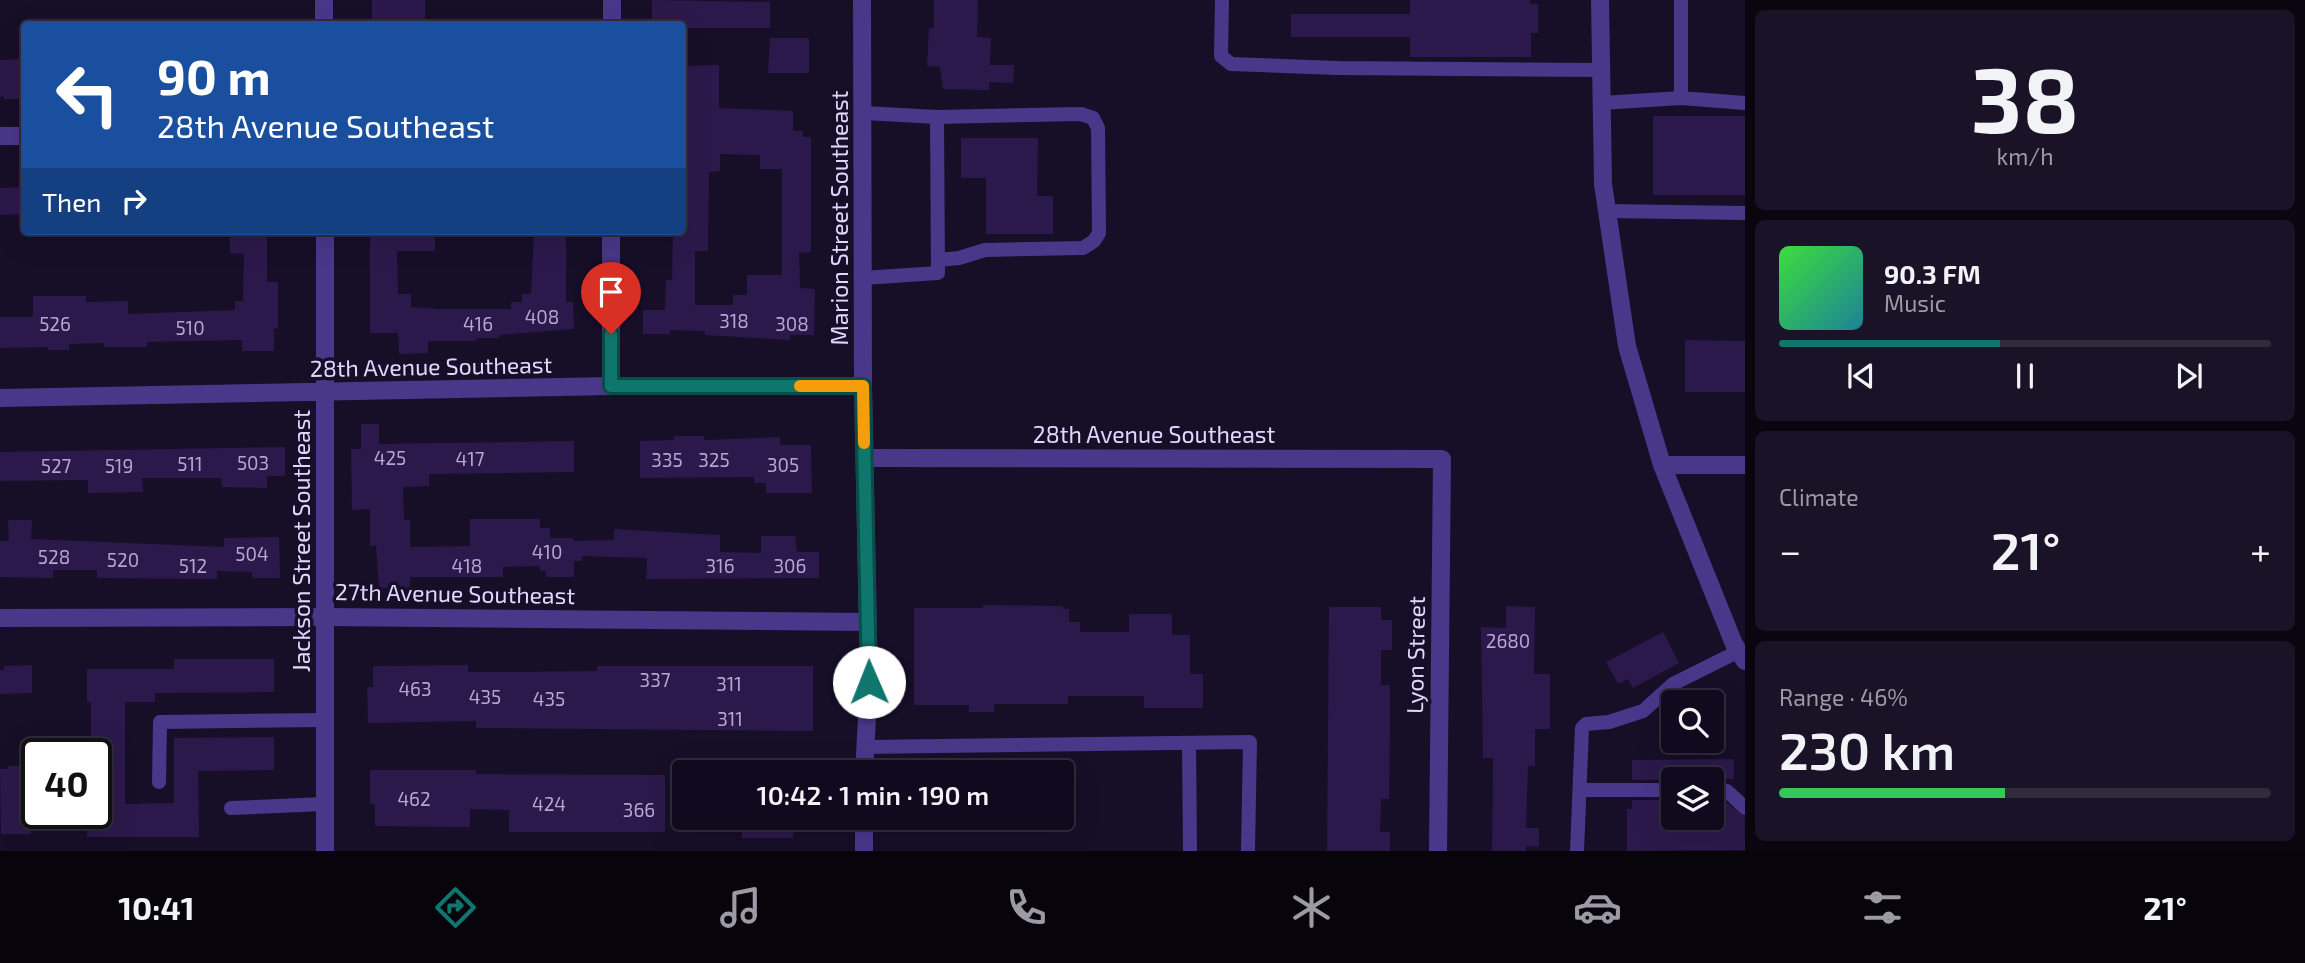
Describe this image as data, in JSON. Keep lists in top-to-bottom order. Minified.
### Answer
{"streets":{"street":["Marion Street Southeast","28th Avenue Southeast","Jackson Street Southeast","27th Avenue Southeast","Lyon Street"]},"crossings":[["Marion Street Southeast","28th Avenue Southeast"],["Marion Street Southeast","27th Avenue Southeast"],["28th Avenue Southeast","Jackson Street Southeast"],["28th Avenue Southeast","Lyon Street"],["Jackson Street Southeast","27th Avenue Southeast"]],"house_numbers":["408","318","526","416","308","510","425","417","335","325","503","511","305","527","519","410","504","528","520","512","418","316","306","2680","337","311","463","435","435","311","462","424","366"],"page":{"tile":[["38","km/h"],"Climate",["Range · 46%","230 km"]],"turn":["90 m","28th Avenue Southeast"],"then":"Then","song":["90.3 FM","Music"],"heat":["−","21°","+"],"limit":"40","trip":"10:42 · 1 min · 190 m","tabs":["10:41","21°"]}}
